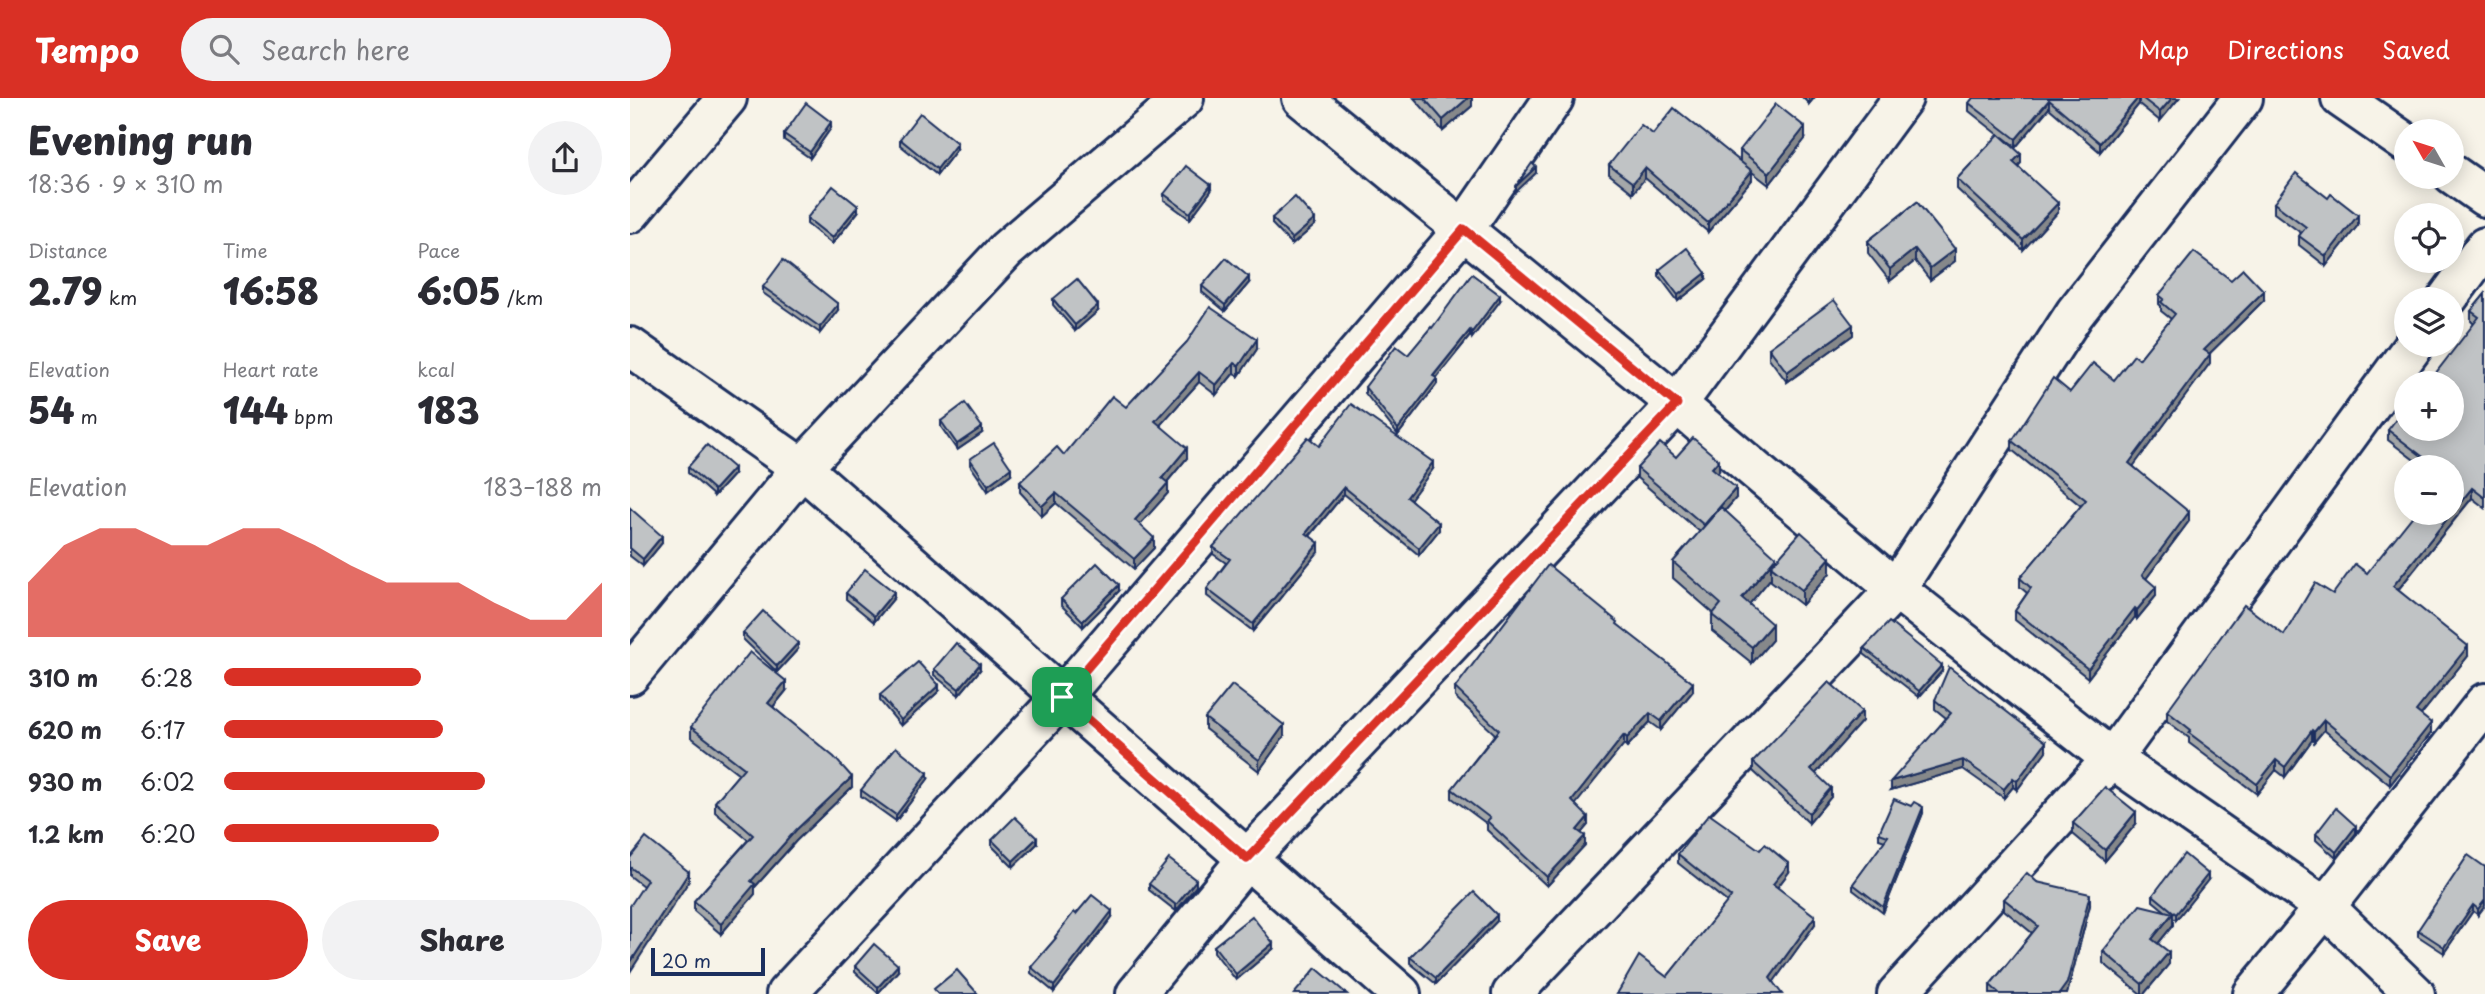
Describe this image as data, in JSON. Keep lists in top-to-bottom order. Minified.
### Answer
{"scale_bar":"20 m","north":"top left","page":{"header":"Tempo","search":"Search here","nav":["Map","Directions","Saved"],"heading":["Evening run","18:36 · 9 × 310 m"],"map_buttons":["+","−"],"stats":[["Distance","2.79 km"],["Time","16:58"],["Pace","6:05 /km"],["Elevation","54 m"],["Heart rate","144 bpm"],["kcal","183"]],"chart":["Elevation","183–188 m"],"list":[{"name":"310 m","note":"6:28"},{"name":"620 m","note":"6:17"},{"name":"930 m","note":"6:02"},{"name":"1.2 km","note":"6:20"}],"buttons":["Save","Share"],"scale":"20 m"}}
